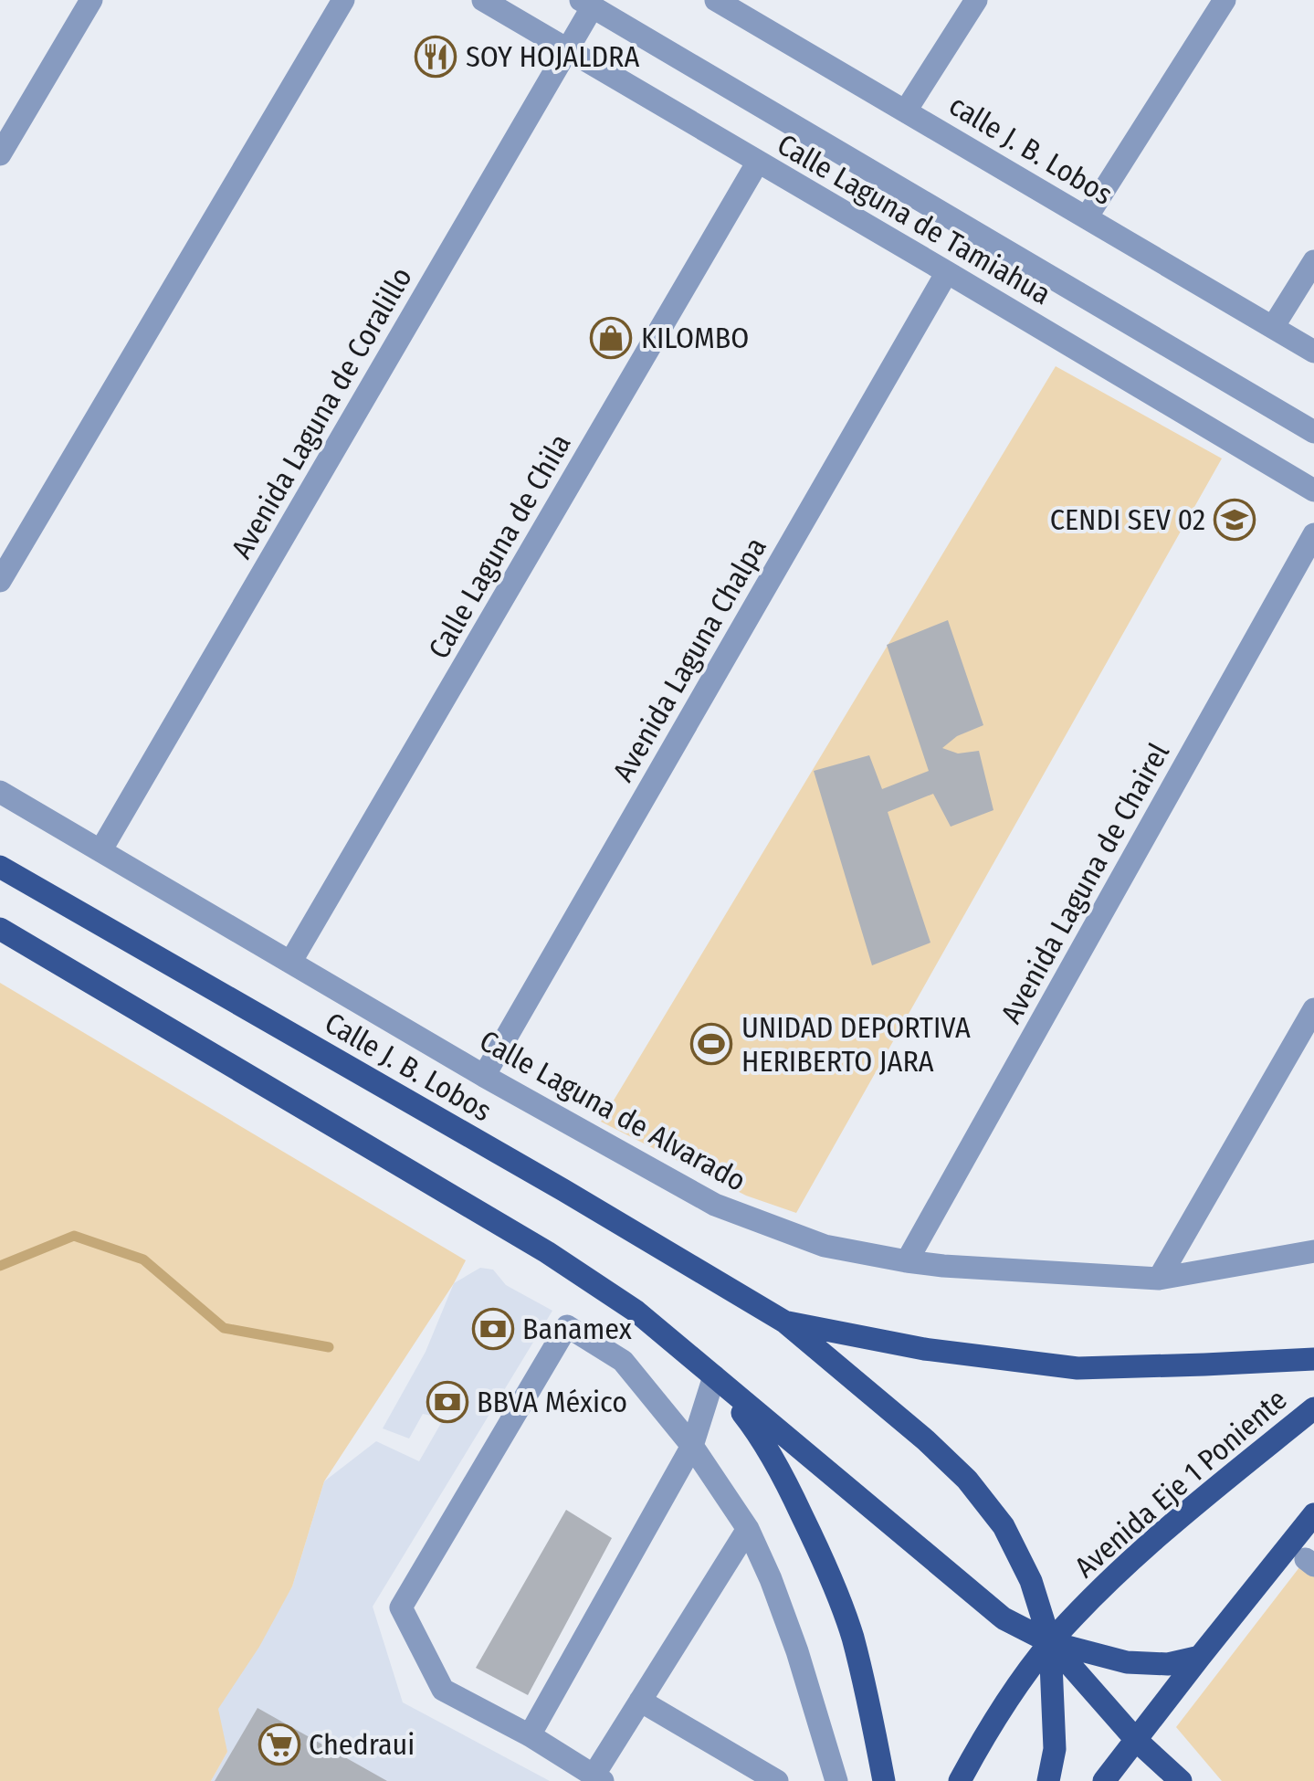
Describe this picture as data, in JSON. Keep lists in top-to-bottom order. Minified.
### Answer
{"streets":{"main road":["Calle J. B. Lobos","Avenida Eje 1 Poniente"],"street":["calle J. B. Lobos","Calle Laguna de Tamiahua","Avenida Laguna de Coralillo","Calle Laguna de Chila","Avenida Laguna Chalpa","Avenida Laguna de Chairel","Calle Laguna de Alvarado"]},"crossings":[["Calle Laguna de Tamiahua","Avenida Laguna de Coralillo"],["Calle Laguna de Tamiahua","Calle Laguna de Chila"],["Calle Laguna de Tamiahua","Avenida Laguna Chalpa"],["Avenida Laguna de Coralillo","Calle Laguna de Alvarado"],["Calle Laguna de Chila","Calle Laguna de Alvarado"],["Avenida Laguna Chalpa","Calle Laguna de Alvarado"],["Avenida Laguna de Chairel","Calle Laguna de Alvarado"]],"places":{"restaurant":["SOY HOJALDRA"],"shop":["KILOMBO"],"school or university":["CENDI SEV 02"],"sports":["UNIDAD DEPORTIVA HERIBERTO JARA"],"bank":["Banamex","BBVA México"],"supermarket":["Chedraui"]}}
